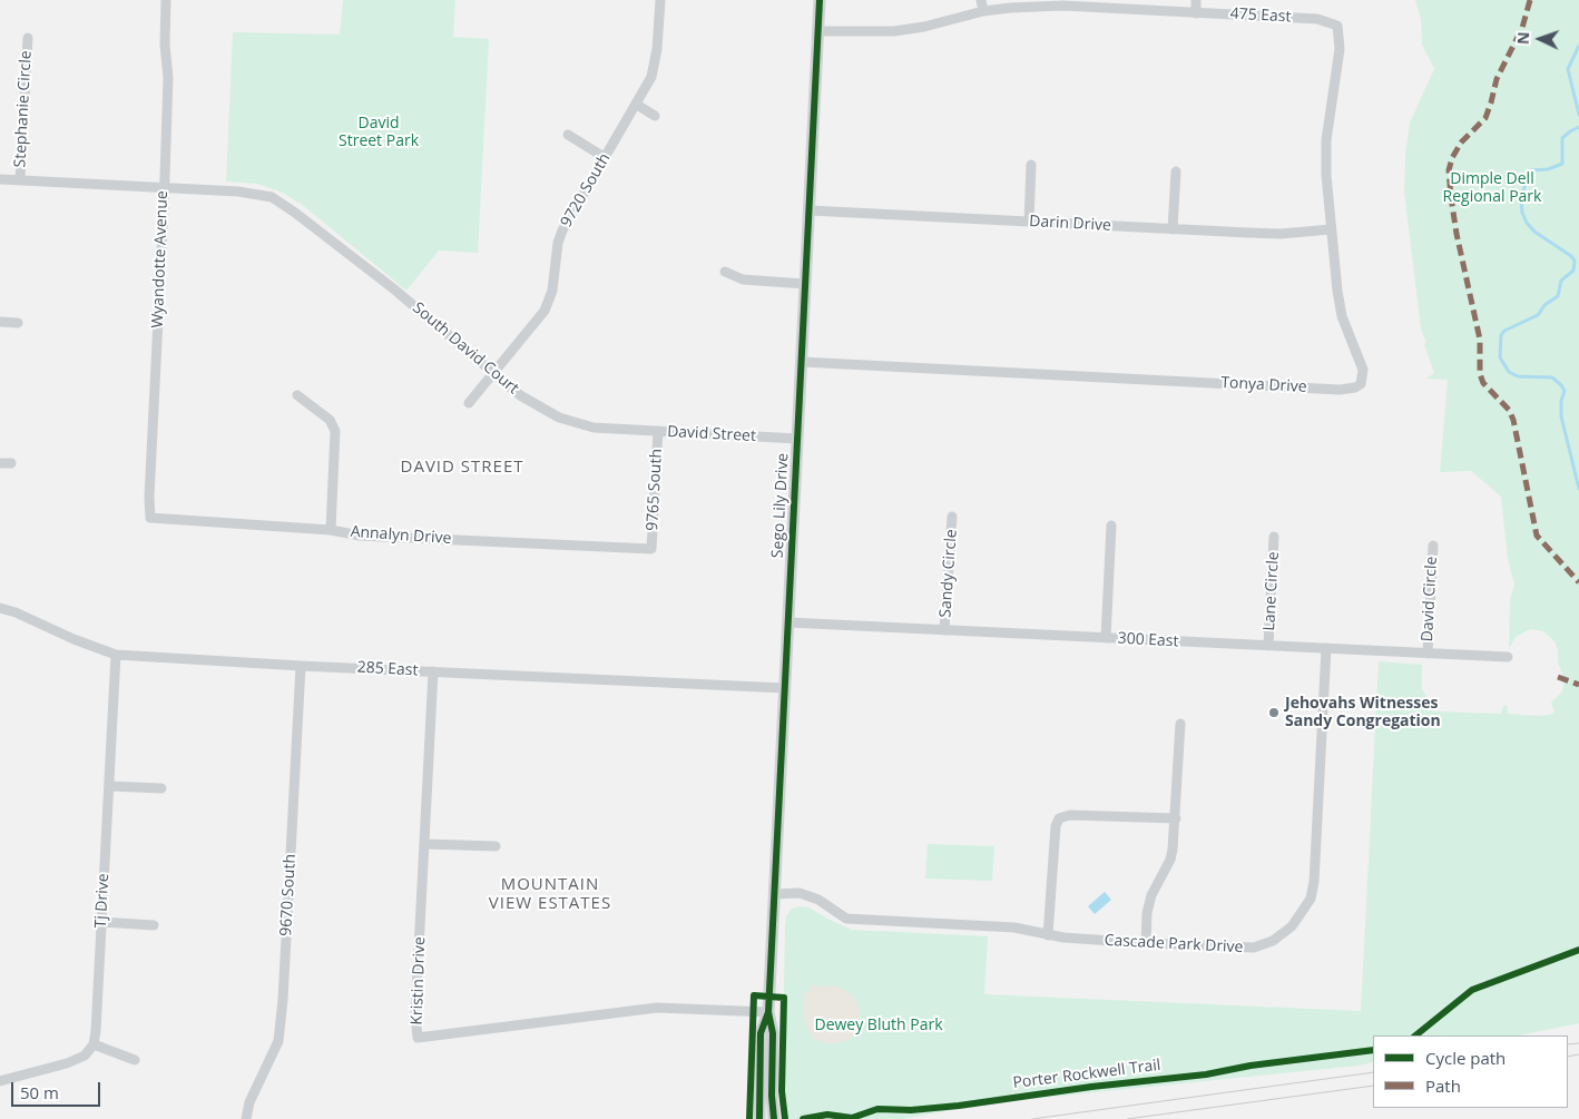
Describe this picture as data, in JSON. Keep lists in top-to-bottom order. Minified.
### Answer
{"streets":{"main road":["Sego Lily Drive"],"street":["475 East","Stephanie Circle","9720 South","Darin Drive","Wyandotte Avenue","South David Court","Tonya Drive","David Street","9765 South","Annalyn Drive","Sandy Circle","Lane Circle","David Circle","300 East","285 East","9670 South","Tj Drive","Cascade Park Drive","Kristin Drive"],"cycle path":["Porter Rockwell Trail"]},"crossings":[["475 East","Tonya Drive"],["475 East","Sego Lily Drive"],["Stephanie Circle","South David Court"],["9720 South","South David Court"],["Darin Drive","Tonya Drive"],["Darin Drive","Sego Lily Drive"],["Wyandotte Avenue","South David Court"],["Wyandotte Avenue","Annalyn Drive"],["South David Court","David Street"],["South David Court","9765 South"],["Tonya Drive","Sego Lily Drive"],["David Street","9765 South"],["David Street","Sego Lily Drive"],["9765 South","Annalyn Drive"],["Sego Lily Drive","300 East"],["Sego Lily Drive","285 East"],["Sego Lily Drive","Cascade Park Drive"],["Sego Lily Drive","Kristin Drive"],["Sandy Circle","300 East"],["Lane Circle","300 East"],["David Circle","300 East"],["300 East","Cascade Park Drive"],["285 East","9670 South"],["285 East","Tj Drive"],["285 East","Kristin Drive"]],"districts":["DAVID STREET","MOUNTAIN VIEW ESTATES"],"parks":["David Street Park","Dimple Dell Regional Park","Dewey Bluth Park"],"places":["Jehovahs Witnesses Sandy Congregation"],"legend":["Cycle path","Path"],"scale_bar":"50 m","north":"left"}
